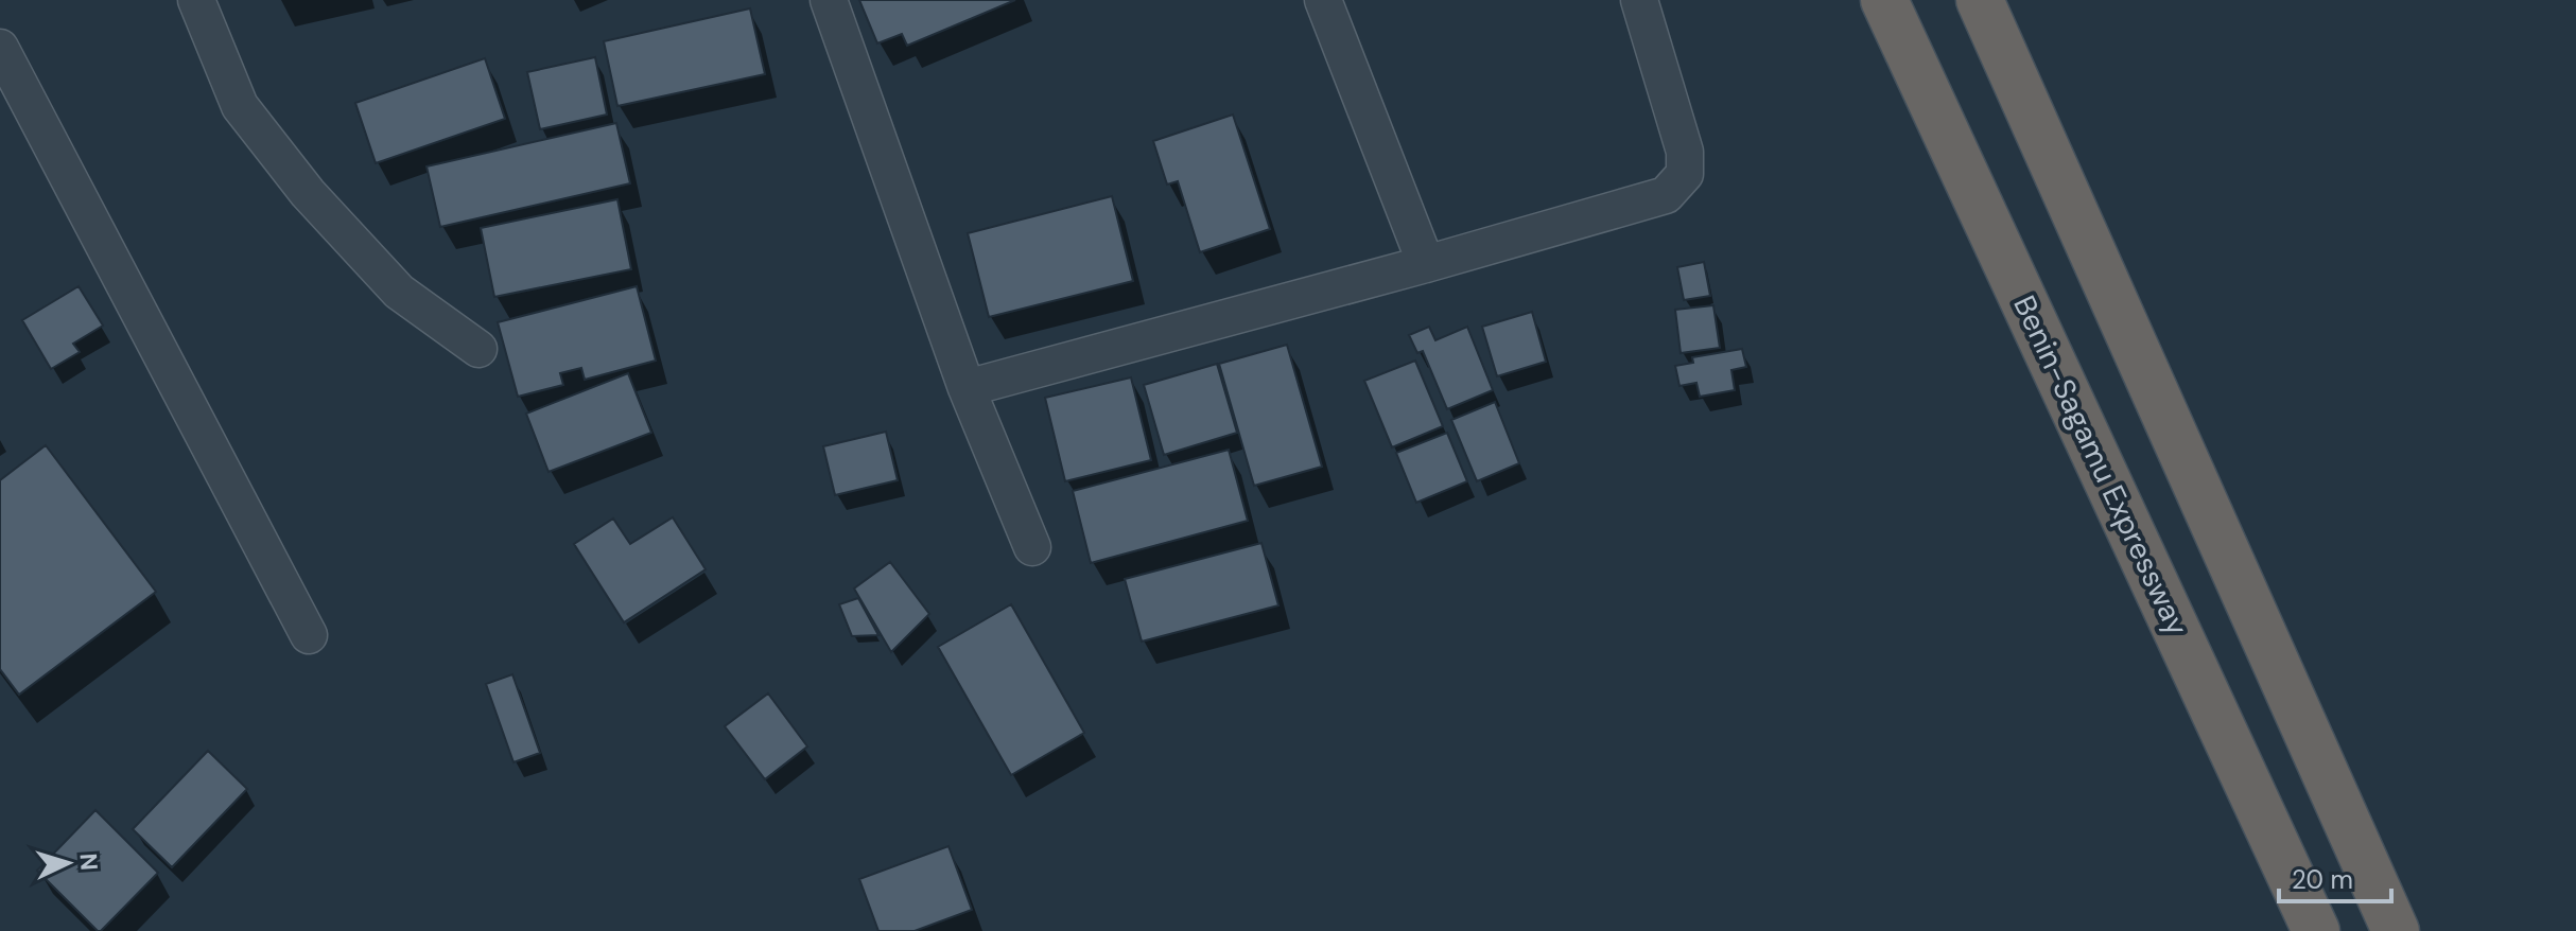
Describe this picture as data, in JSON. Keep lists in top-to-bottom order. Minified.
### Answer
{"streets":{"highway":["Benin-Sagamu Expressway"]},"scale_bar":"20 m","north":"right"}
